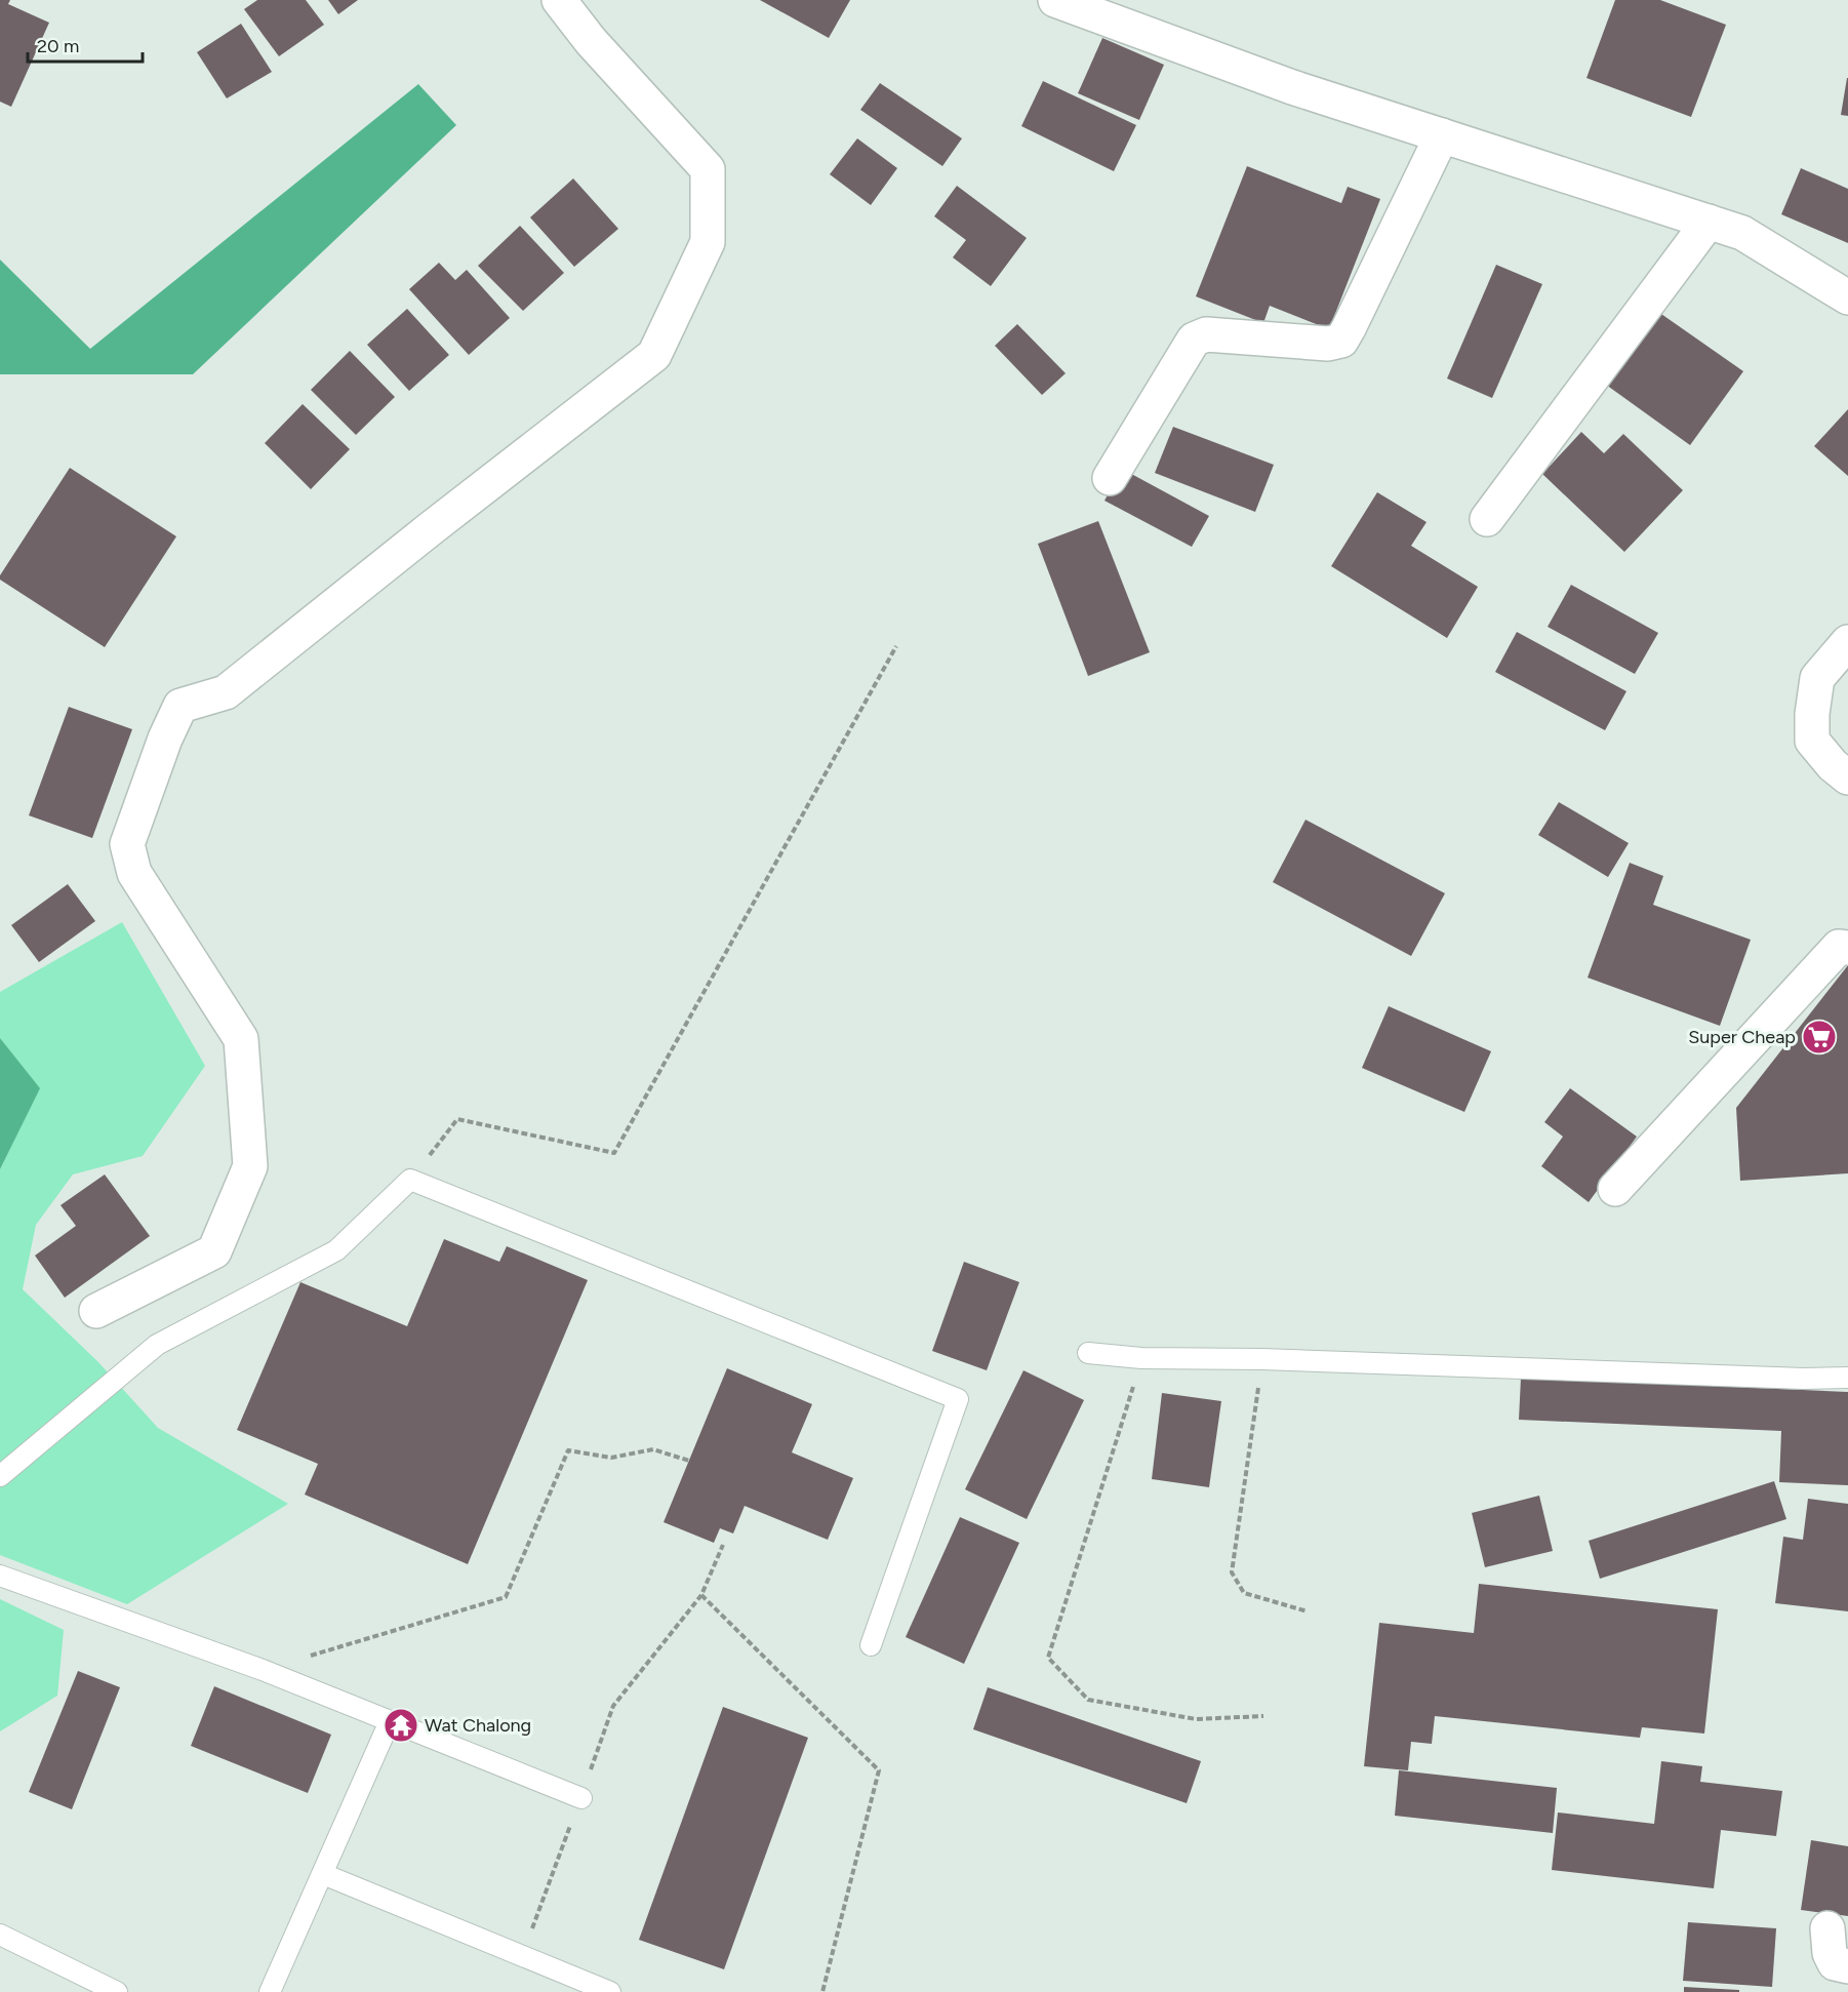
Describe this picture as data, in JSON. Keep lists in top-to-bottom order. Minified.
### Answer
{"places":{"supermarket":["Super Cheap"],"temple":["Wat Chalong"]},"scale_bar":"20 m"}
